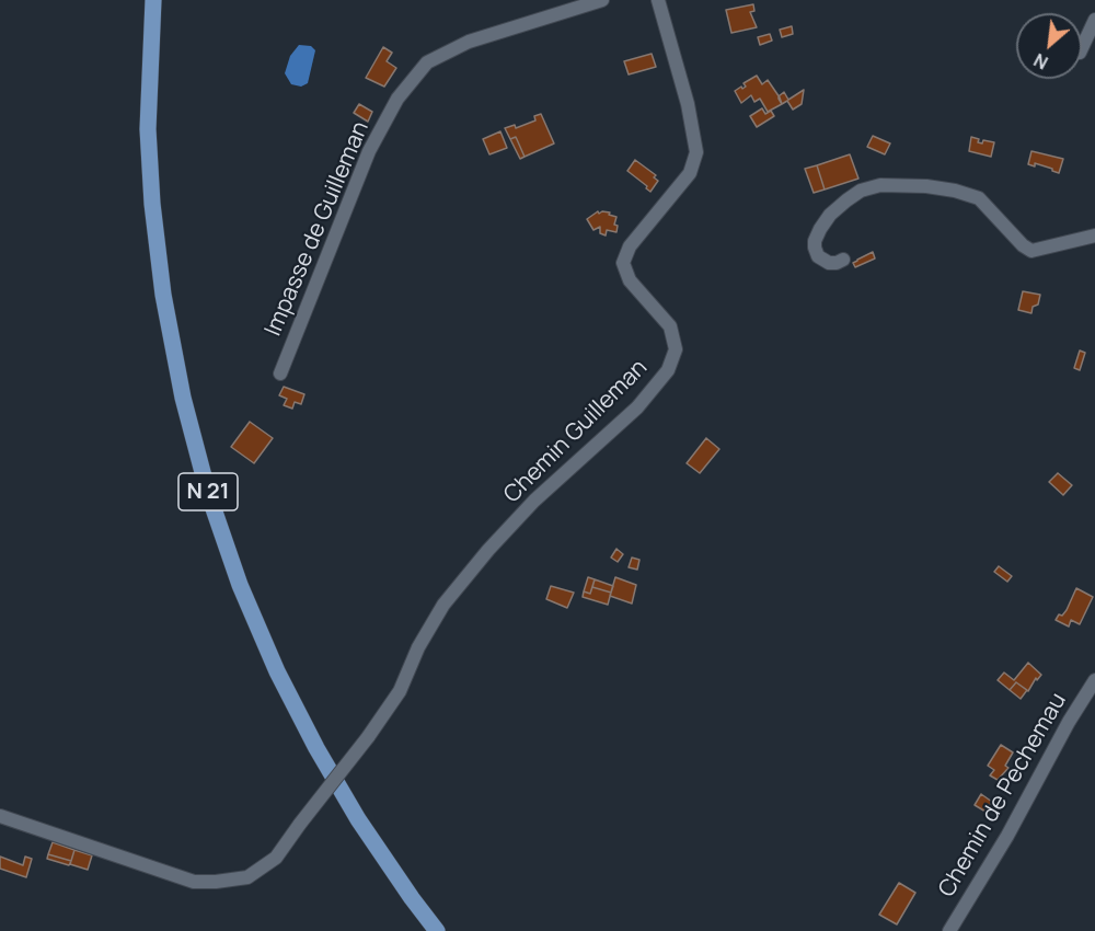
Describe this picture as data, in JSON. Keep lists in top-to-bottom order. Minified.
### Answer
{"streets":{"main road":["N 21"],"street":["Impasse de Guilleman","Chemin Guilleman","Chemin de Pechemau"]},"north":"bottom left"}
